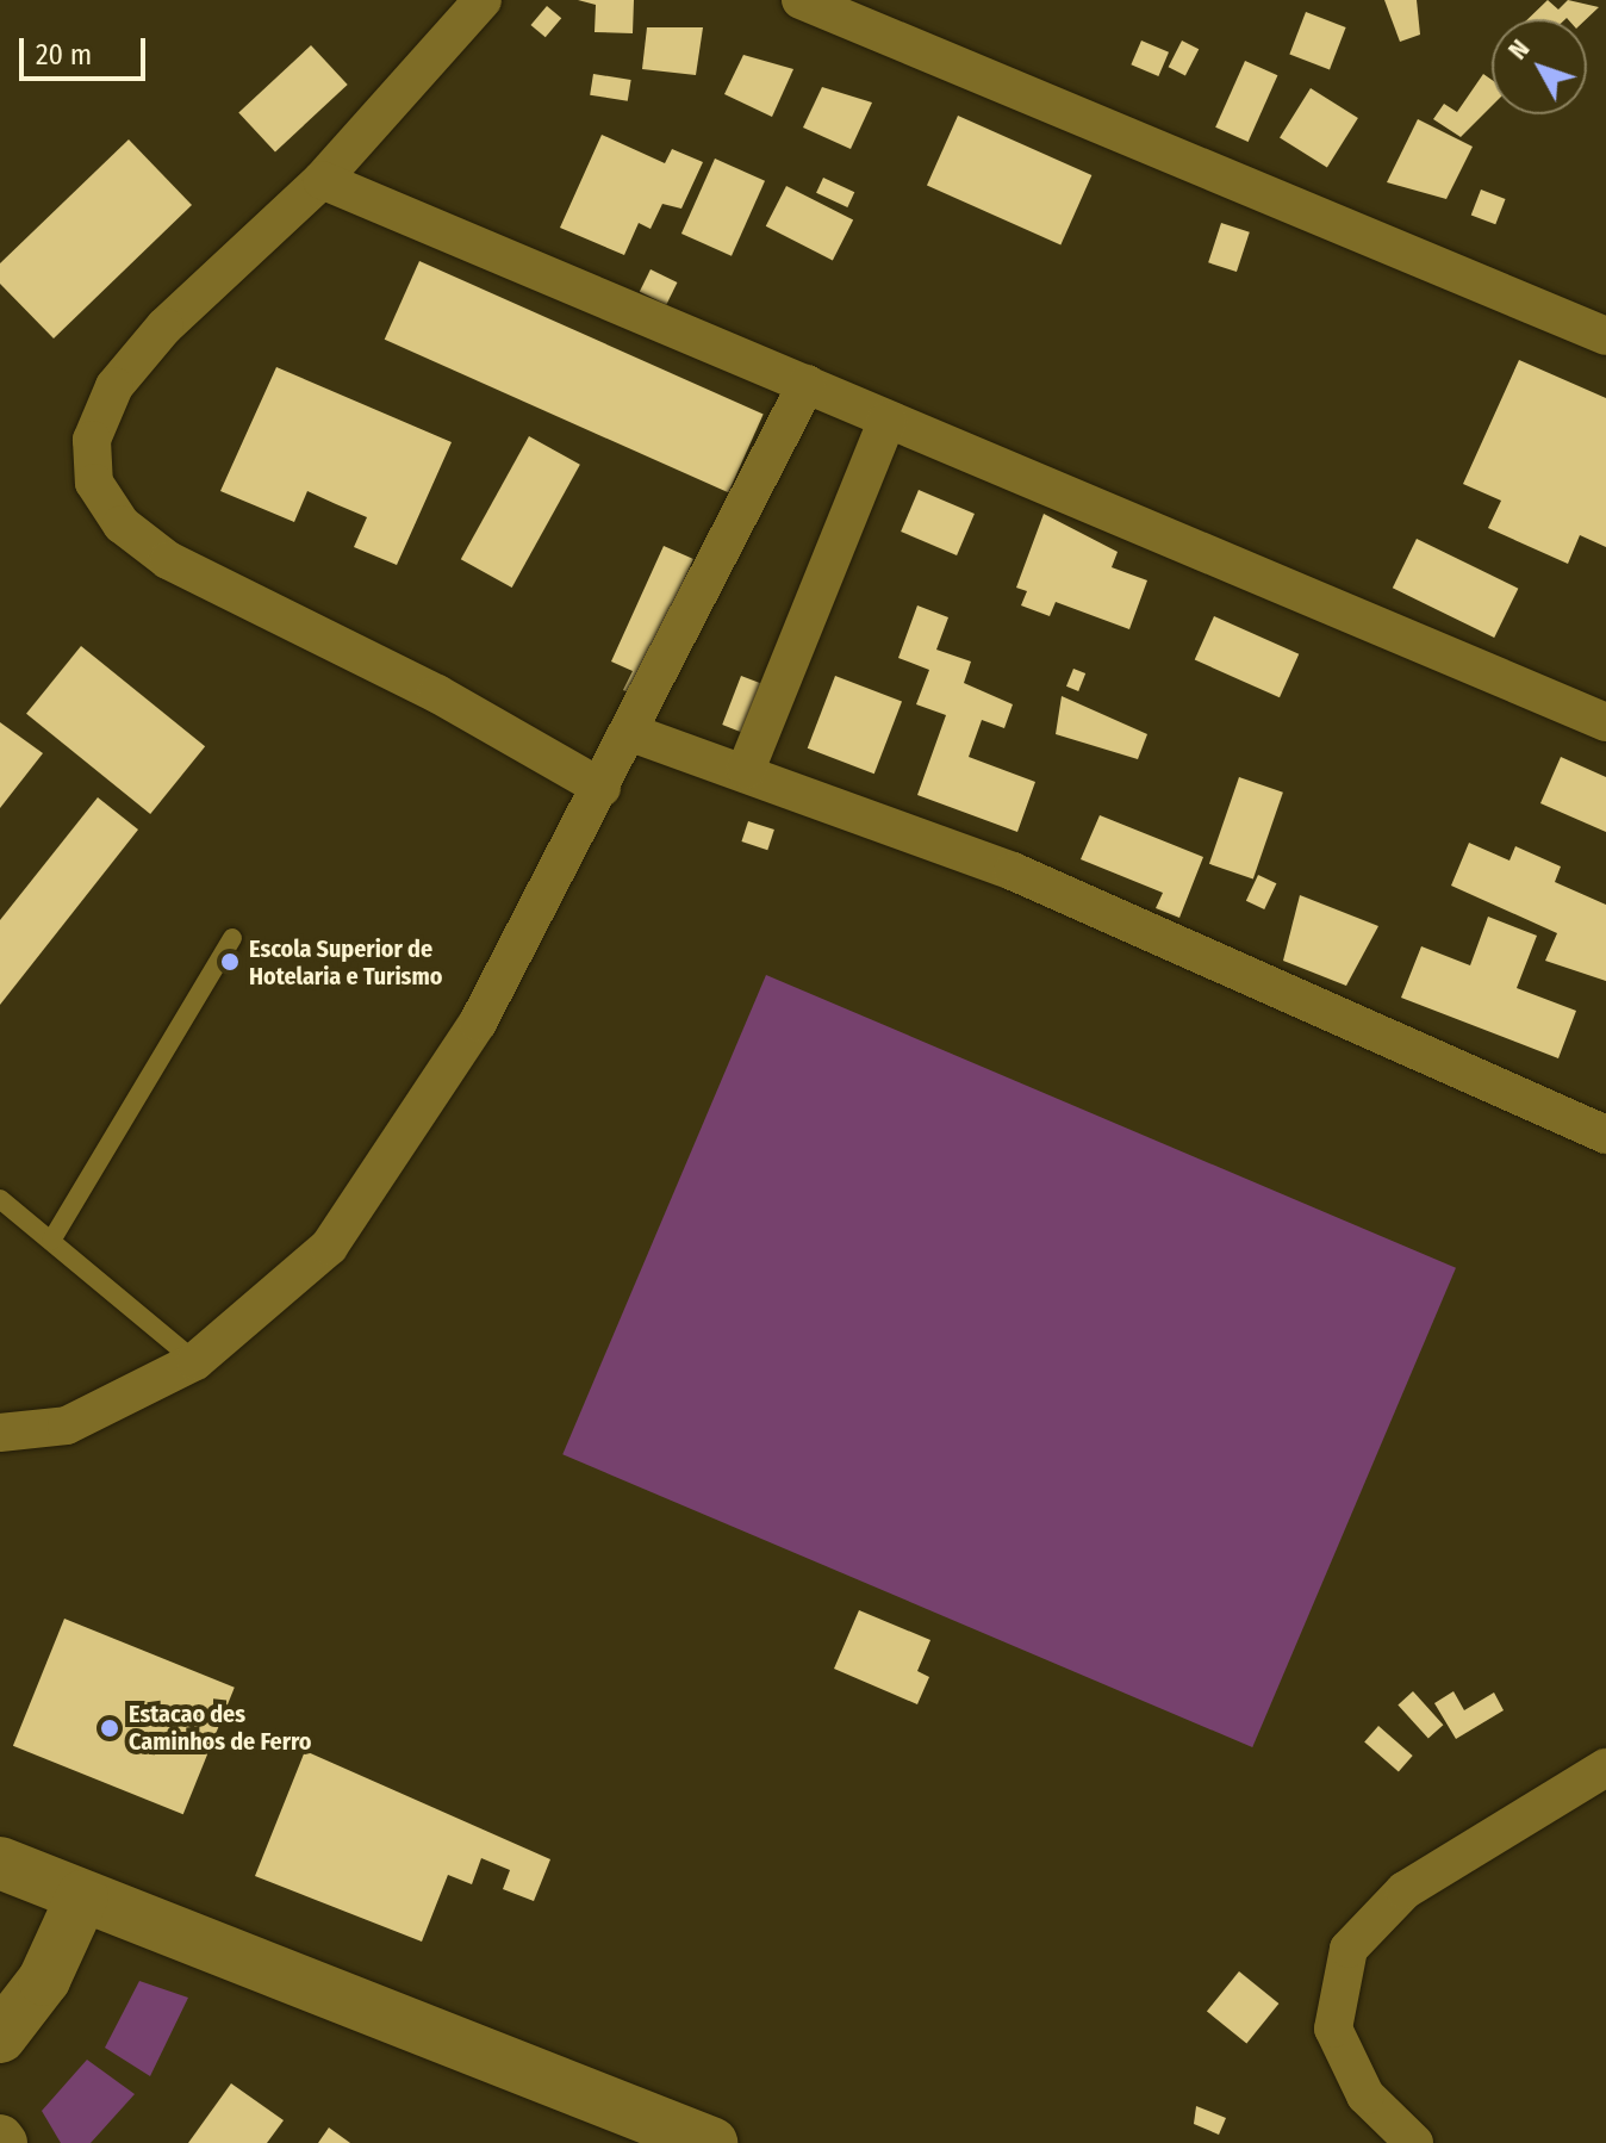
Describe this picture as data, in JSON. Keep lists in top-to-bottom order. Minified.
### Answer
{"places":["Escola Superior de Hotelaria e Turismo","Estacao des Caminhos de Ferro"],"scale_bar":"20 m","north":"top left"}
